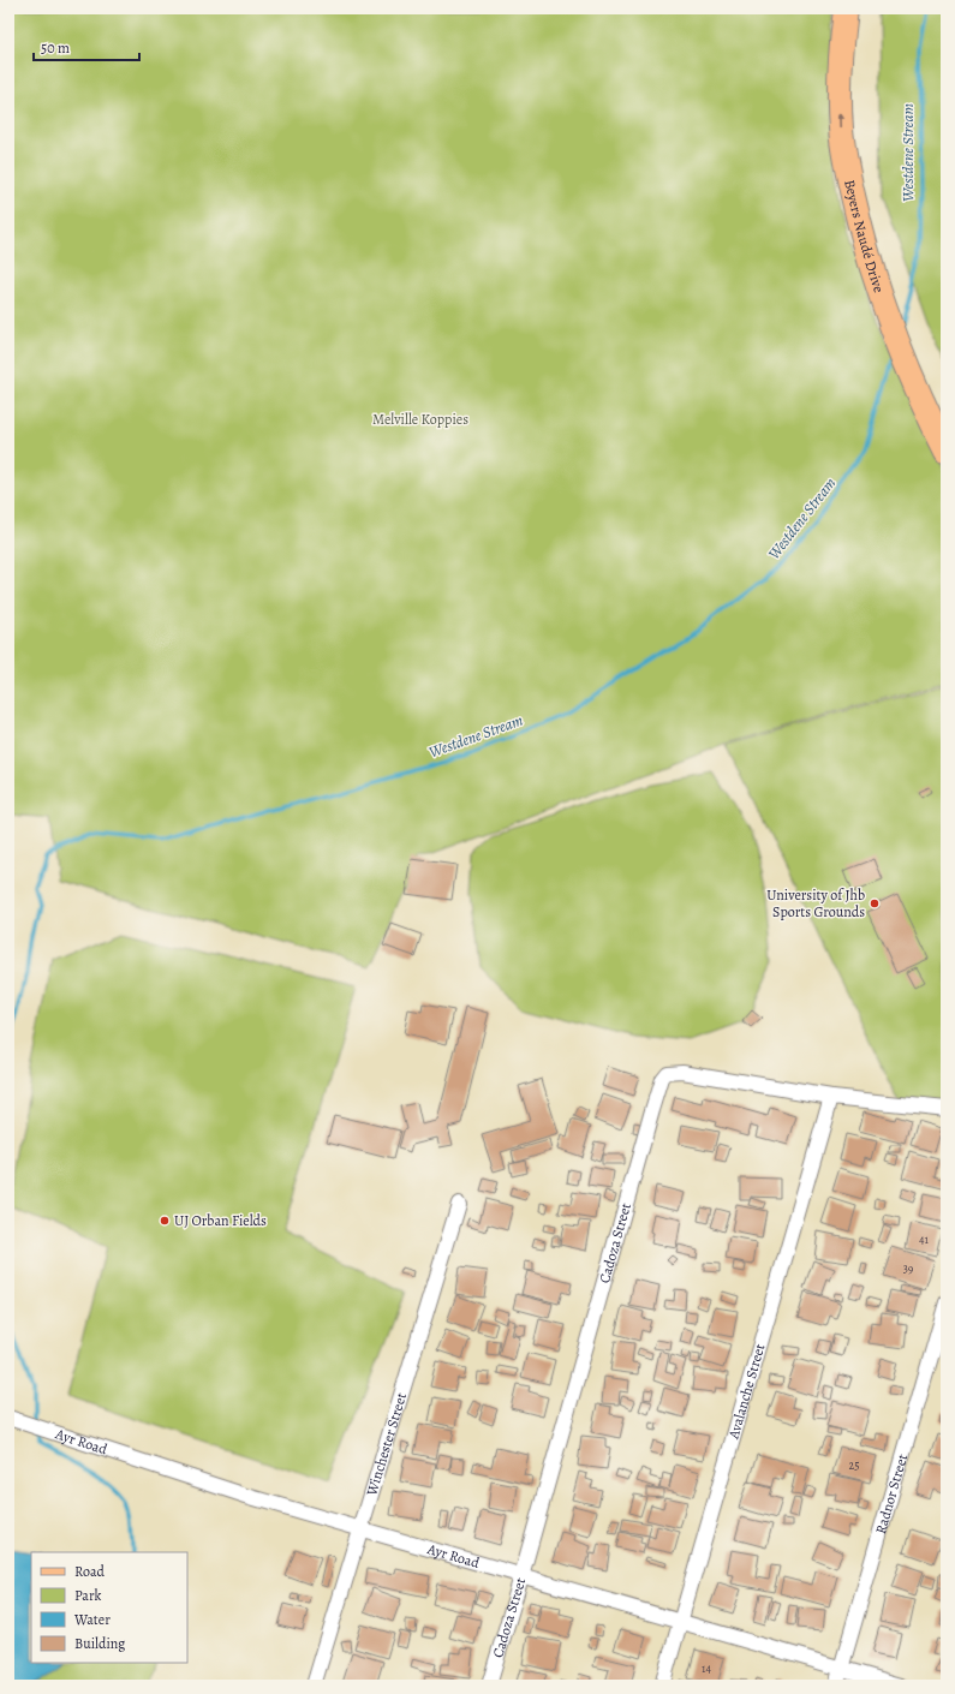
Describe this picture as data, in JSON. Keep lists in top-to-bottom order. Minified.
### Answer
{"streets":{"main road":["Beyers Naudé Drive"],"street":["Cadoza Street","Avalanche Street","Ayr Road","Winchester Street","Radnor Street"]},"crossings":[["Cadoza Street","Avalanche Street"],["Cadoza Street","Ayr Road"],["Avalanche Street","Ayr Road"],["Ayr Road","Winchester Street"],["Ayr Road","Radnor Street"]],"water":["Westdene Stream"],"parks":["Melville Koppies"],"places":["University of Jhb Sports Grounds","UJ Orban Fields"],"house_numbers":["41","39","25","14"],"legend":["Road","Park","Water","Building"],"scale_bar":"50 m"}
